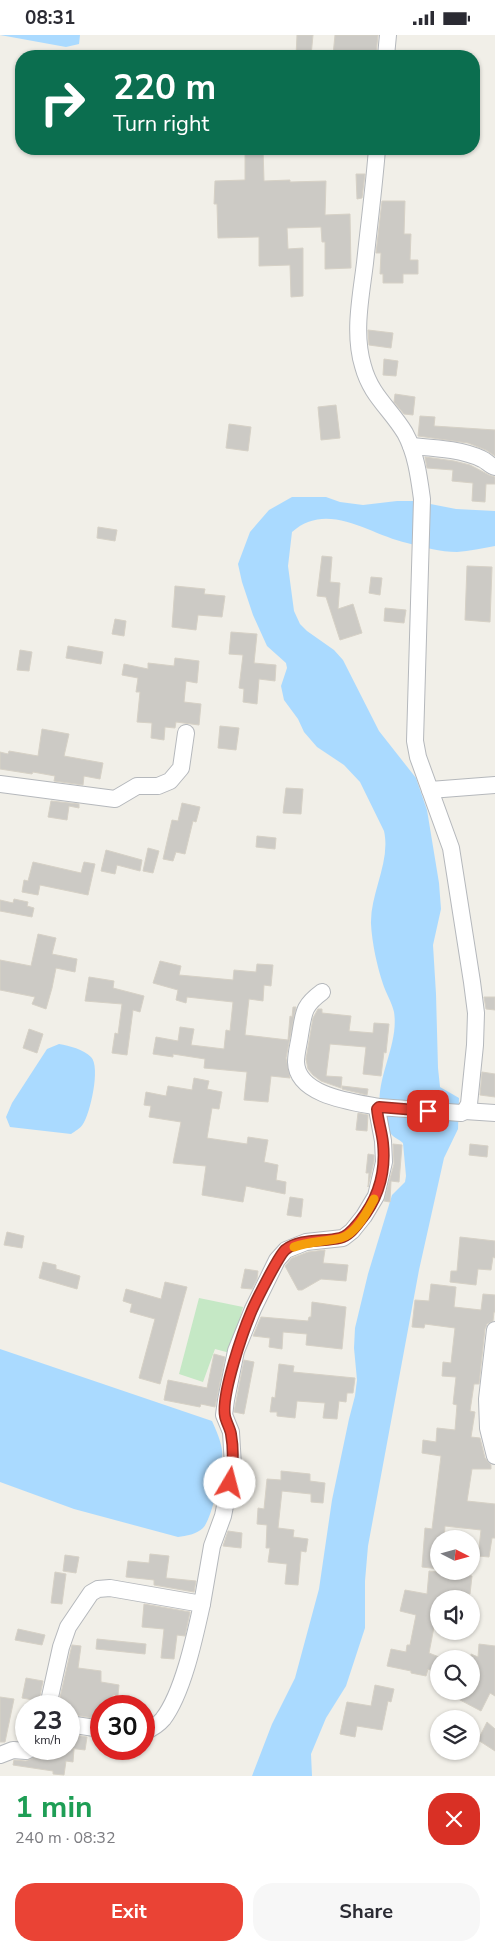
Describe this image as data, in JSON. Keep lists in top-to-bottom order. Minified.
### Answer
{"north":"right","page":{"status":"08:31","turn":["220 m","Turn right"],"speed":"23 km/h","limit":"30","heading":["1 min","240 m · 08:32"],"buttons":["Exit","Share"]}}
